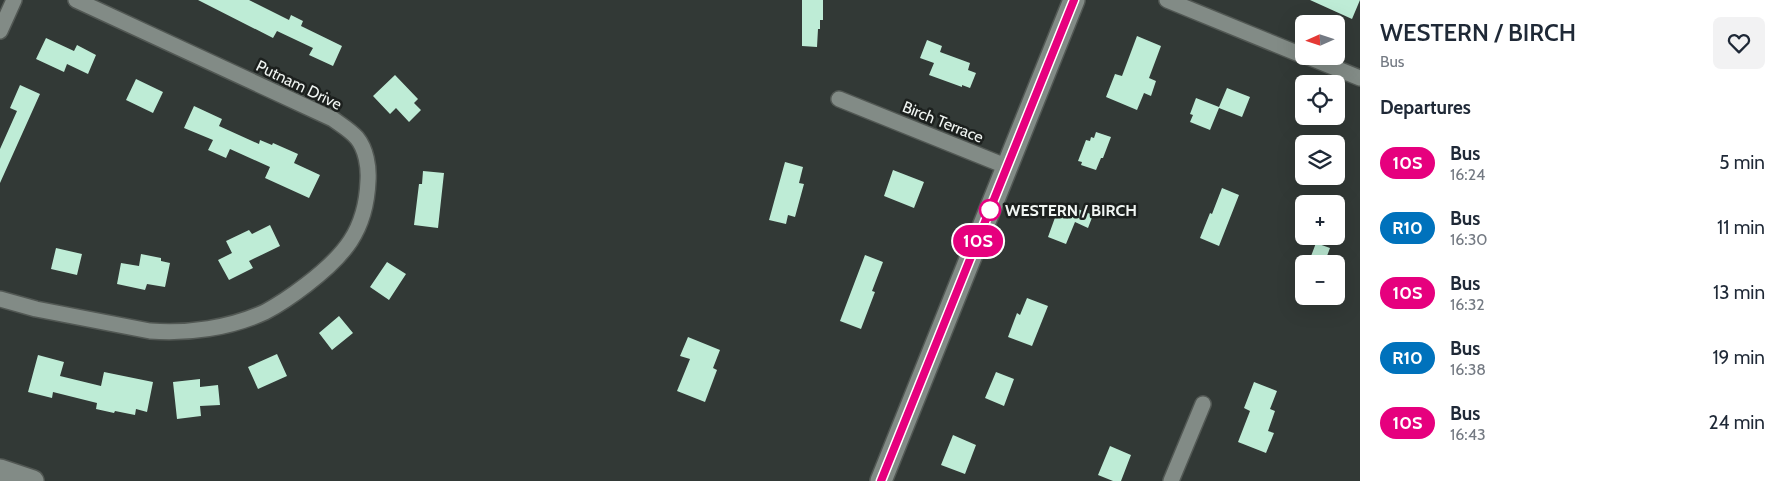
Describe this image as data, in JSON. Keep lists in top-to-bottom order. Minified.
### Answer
{"streets":{"street":["Putnam Drive","Birch Terrace"]},"places":["WESTERN / BIRCH"],"lines":["bus line 10S"],"north":"left","page":{"on_map":"10S","heading":[["WESTERN / BIRCH","Bus"],"Departures"],"map_buttons":["+","−"],"list":[{"mark":"10S","name":"Bus","note":"16:24","value":"5 min"},{"mark":"R10","name":"Bus","note":"16:30","value":"11 min"},{"mark":"10S","name":"Bus","note":"16:32","value":"13 min"},{"mark":"R10","name":"Bus","note":"16:38","value":"19 min"},{"mark":"10S","name":"Bus","note":"16:43","value":"24 min"}]}}
